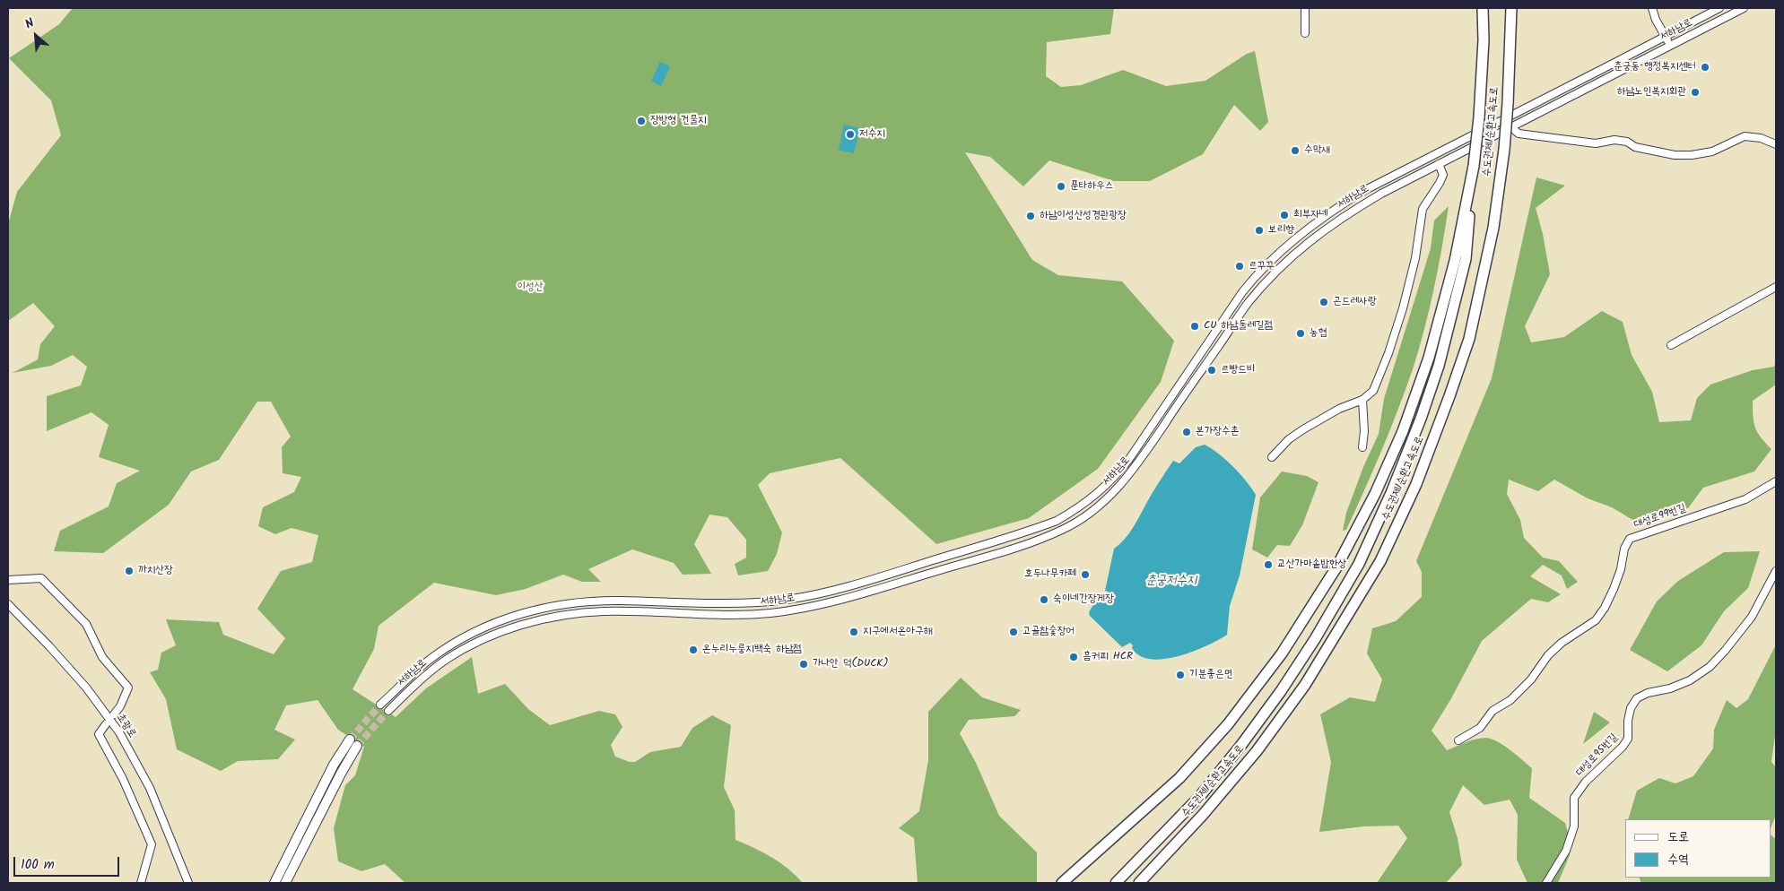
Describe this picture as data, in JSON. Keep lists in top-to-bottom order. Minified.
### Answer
{"streets":{"highway":["수도권제1순환고속도로"],"street":["서하남로","대성로99번길","초광로","대성로95번길"]},"water":["춘궁저수지"],"parks":["이성산"],"places":["춘궁동 행정복지센터","하남노인복지회관","장방형 건물지","저수지","수막새","푼타하우스","최부자네","하남이성산성경관광장","보리향","르꾸꾸","곤드레사랑","CU 하남둘레길점","농협","르빵드비","본가장수촌","교산가마솥밥한상","까치산장","호두나무카페","숙이네간장게장","지구에서온아구해","고골참숯장어","온누리누룽지백숙 하남점","흠커피 HCR","가나안 덕(DUCK)","기분좋은면"],"legend":["도로","수역"],"scale_bar":"100 m","north":"top left"}
